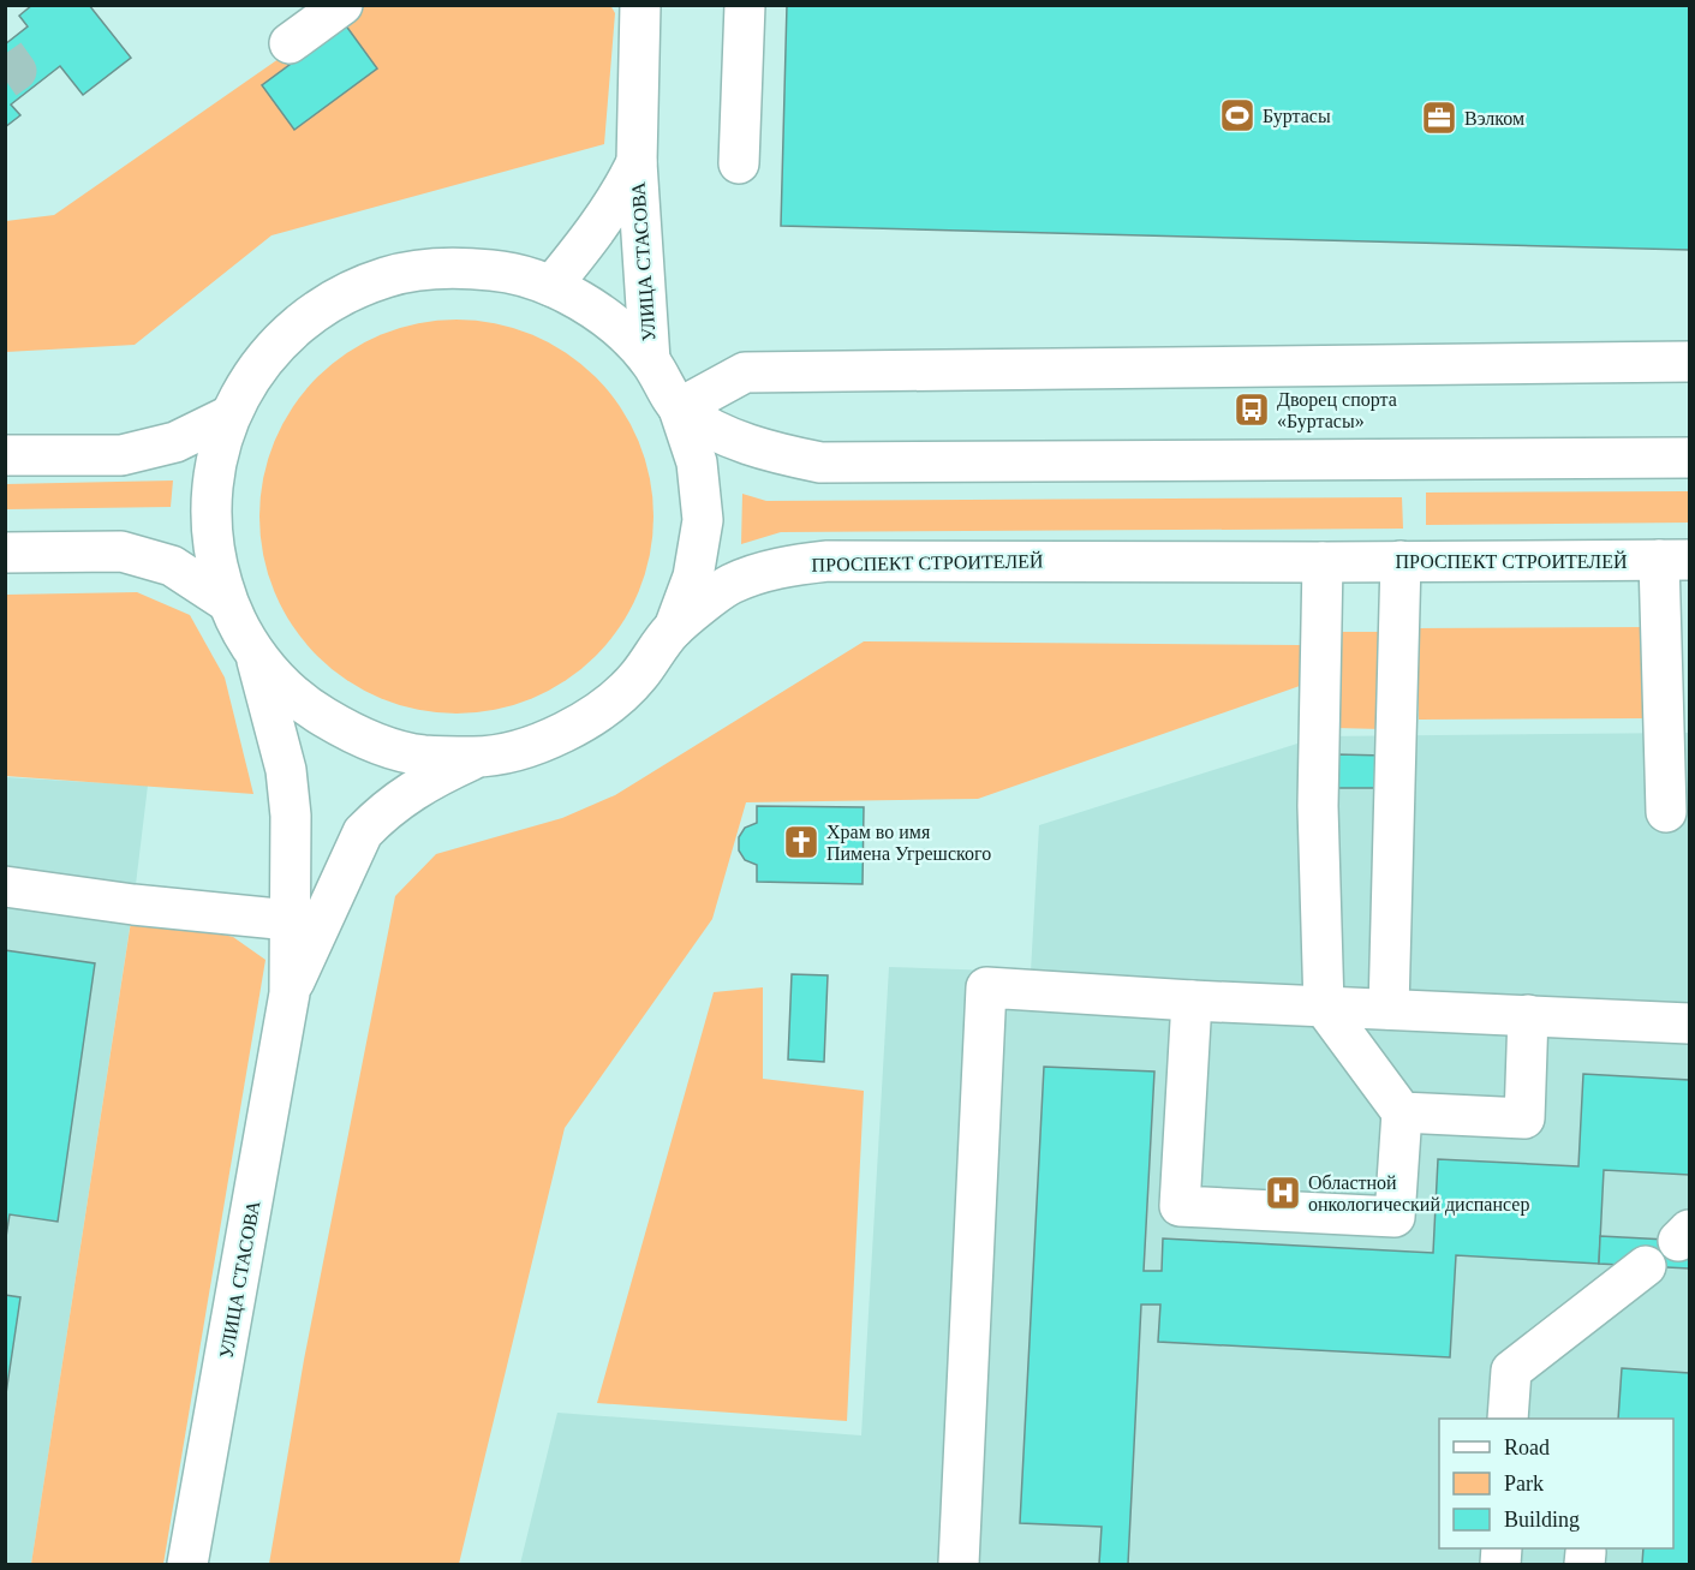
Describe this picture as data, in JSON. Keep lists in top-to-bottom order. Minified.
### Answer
{"streets":{"main road":["УЛИЦА СТАСОВА","ПРОСПЕКТ СТРОИТЕЛЕЙ"]},"crossings":[["УЛИЦА СТАСОВА","ПРОСПЕКТ СТРОИТЕЛЕЙ"]],"places":{"sports":["Буртасы"],"office":["Вэлком"],"bus stop":["Дворец спорта «Буртасы»"],"church":["Храм во имя Пимена Угрешского"],"hospital":["Областной онкологический диспансер"]},"legend":["Road","Park","Building"]}
